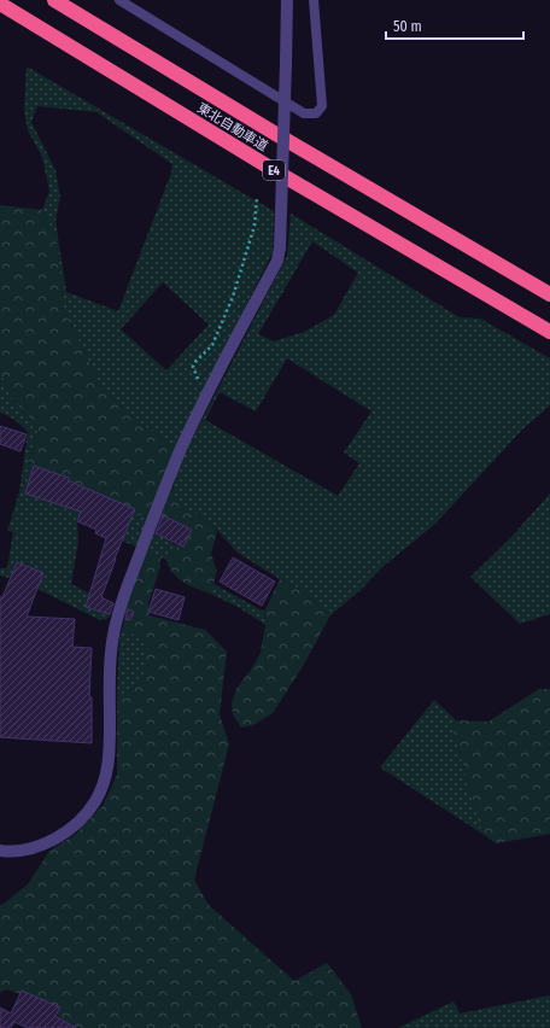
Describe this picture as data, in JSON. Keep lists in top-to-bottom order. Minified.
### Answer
{"streets":{"highway":["東北自動車道","E4"]},"scale_bar":"50 m"}
